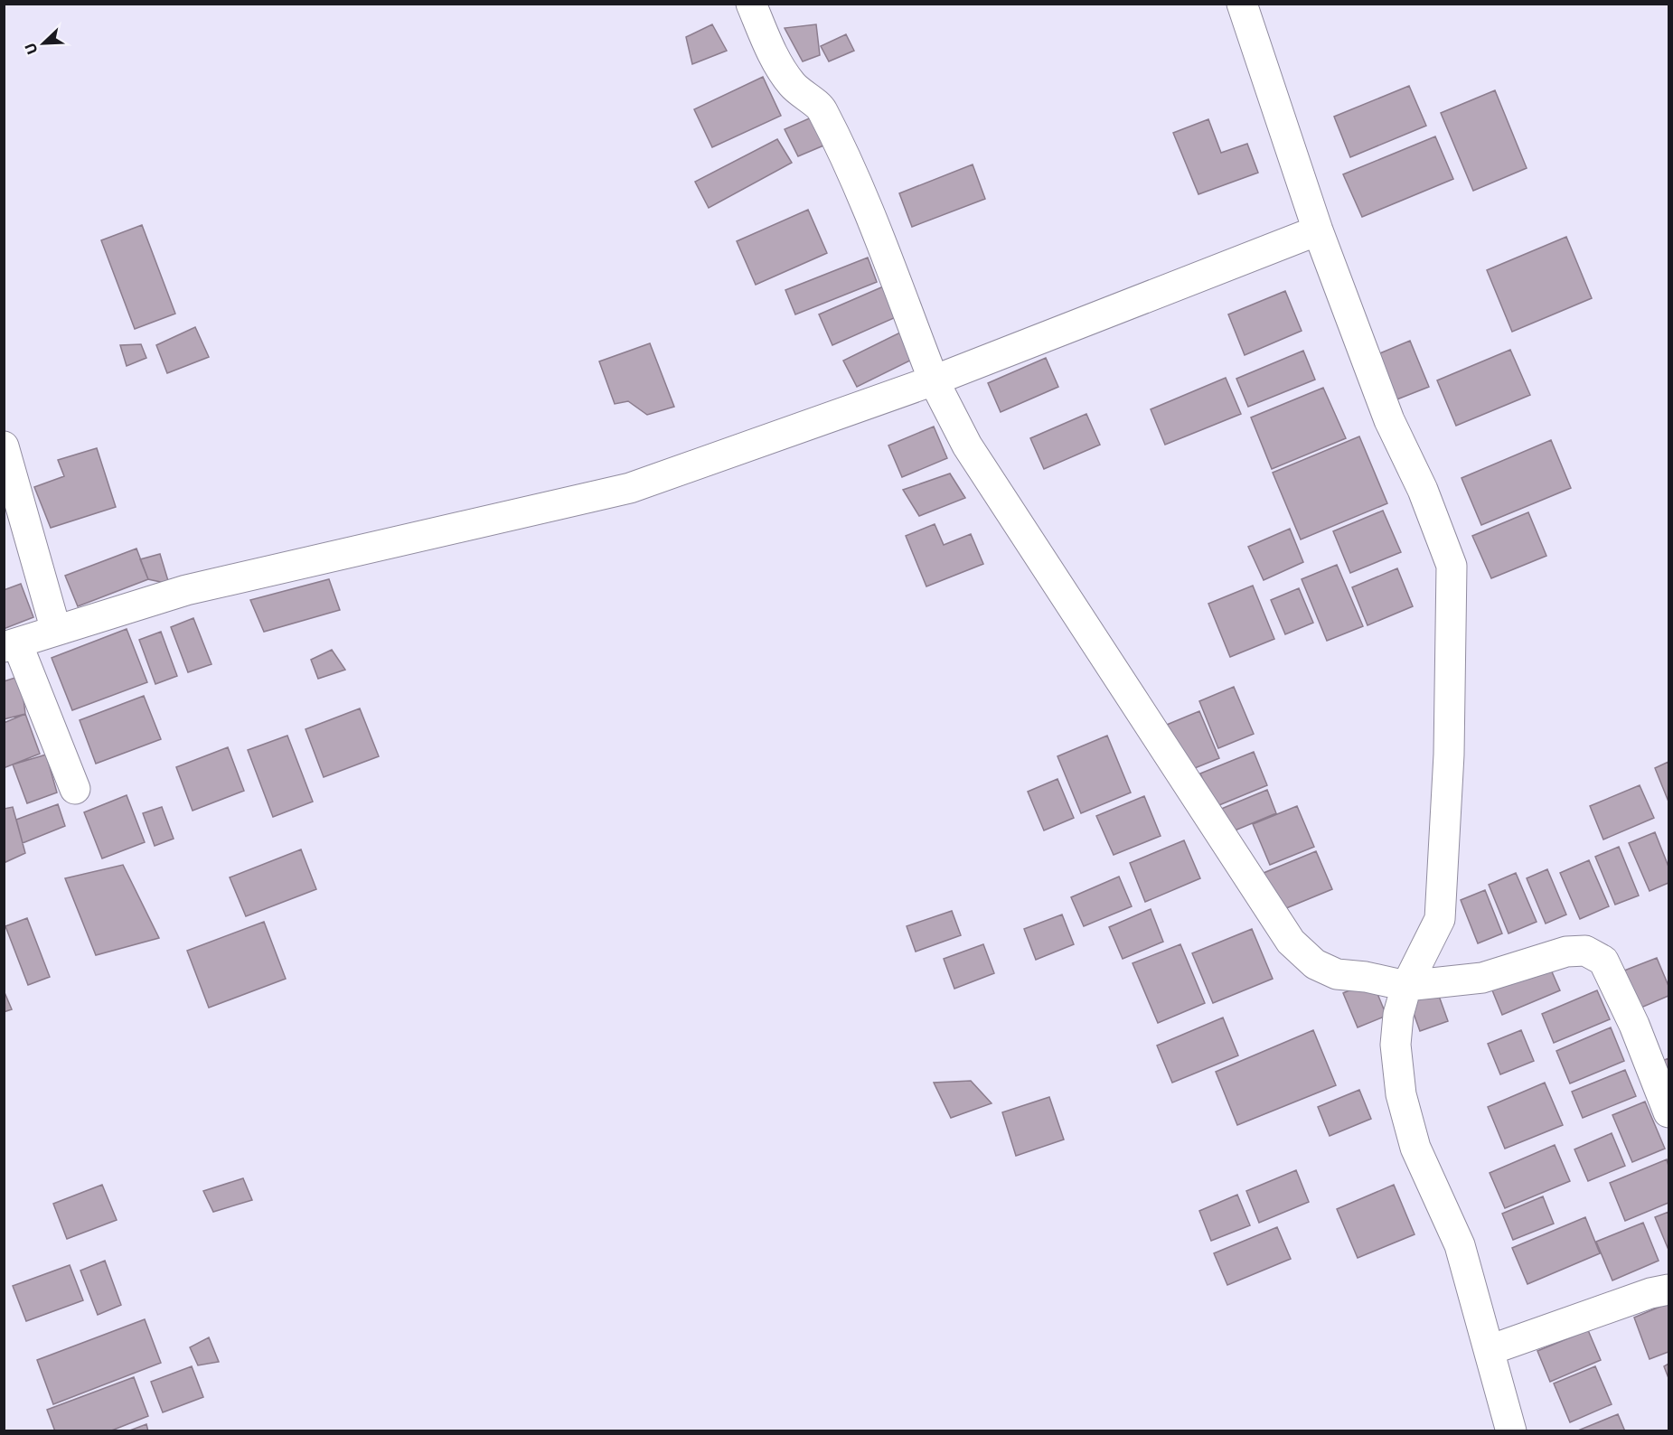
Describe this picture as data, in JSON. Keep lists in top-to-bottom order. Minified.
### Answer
{"north":"bottom left"}
